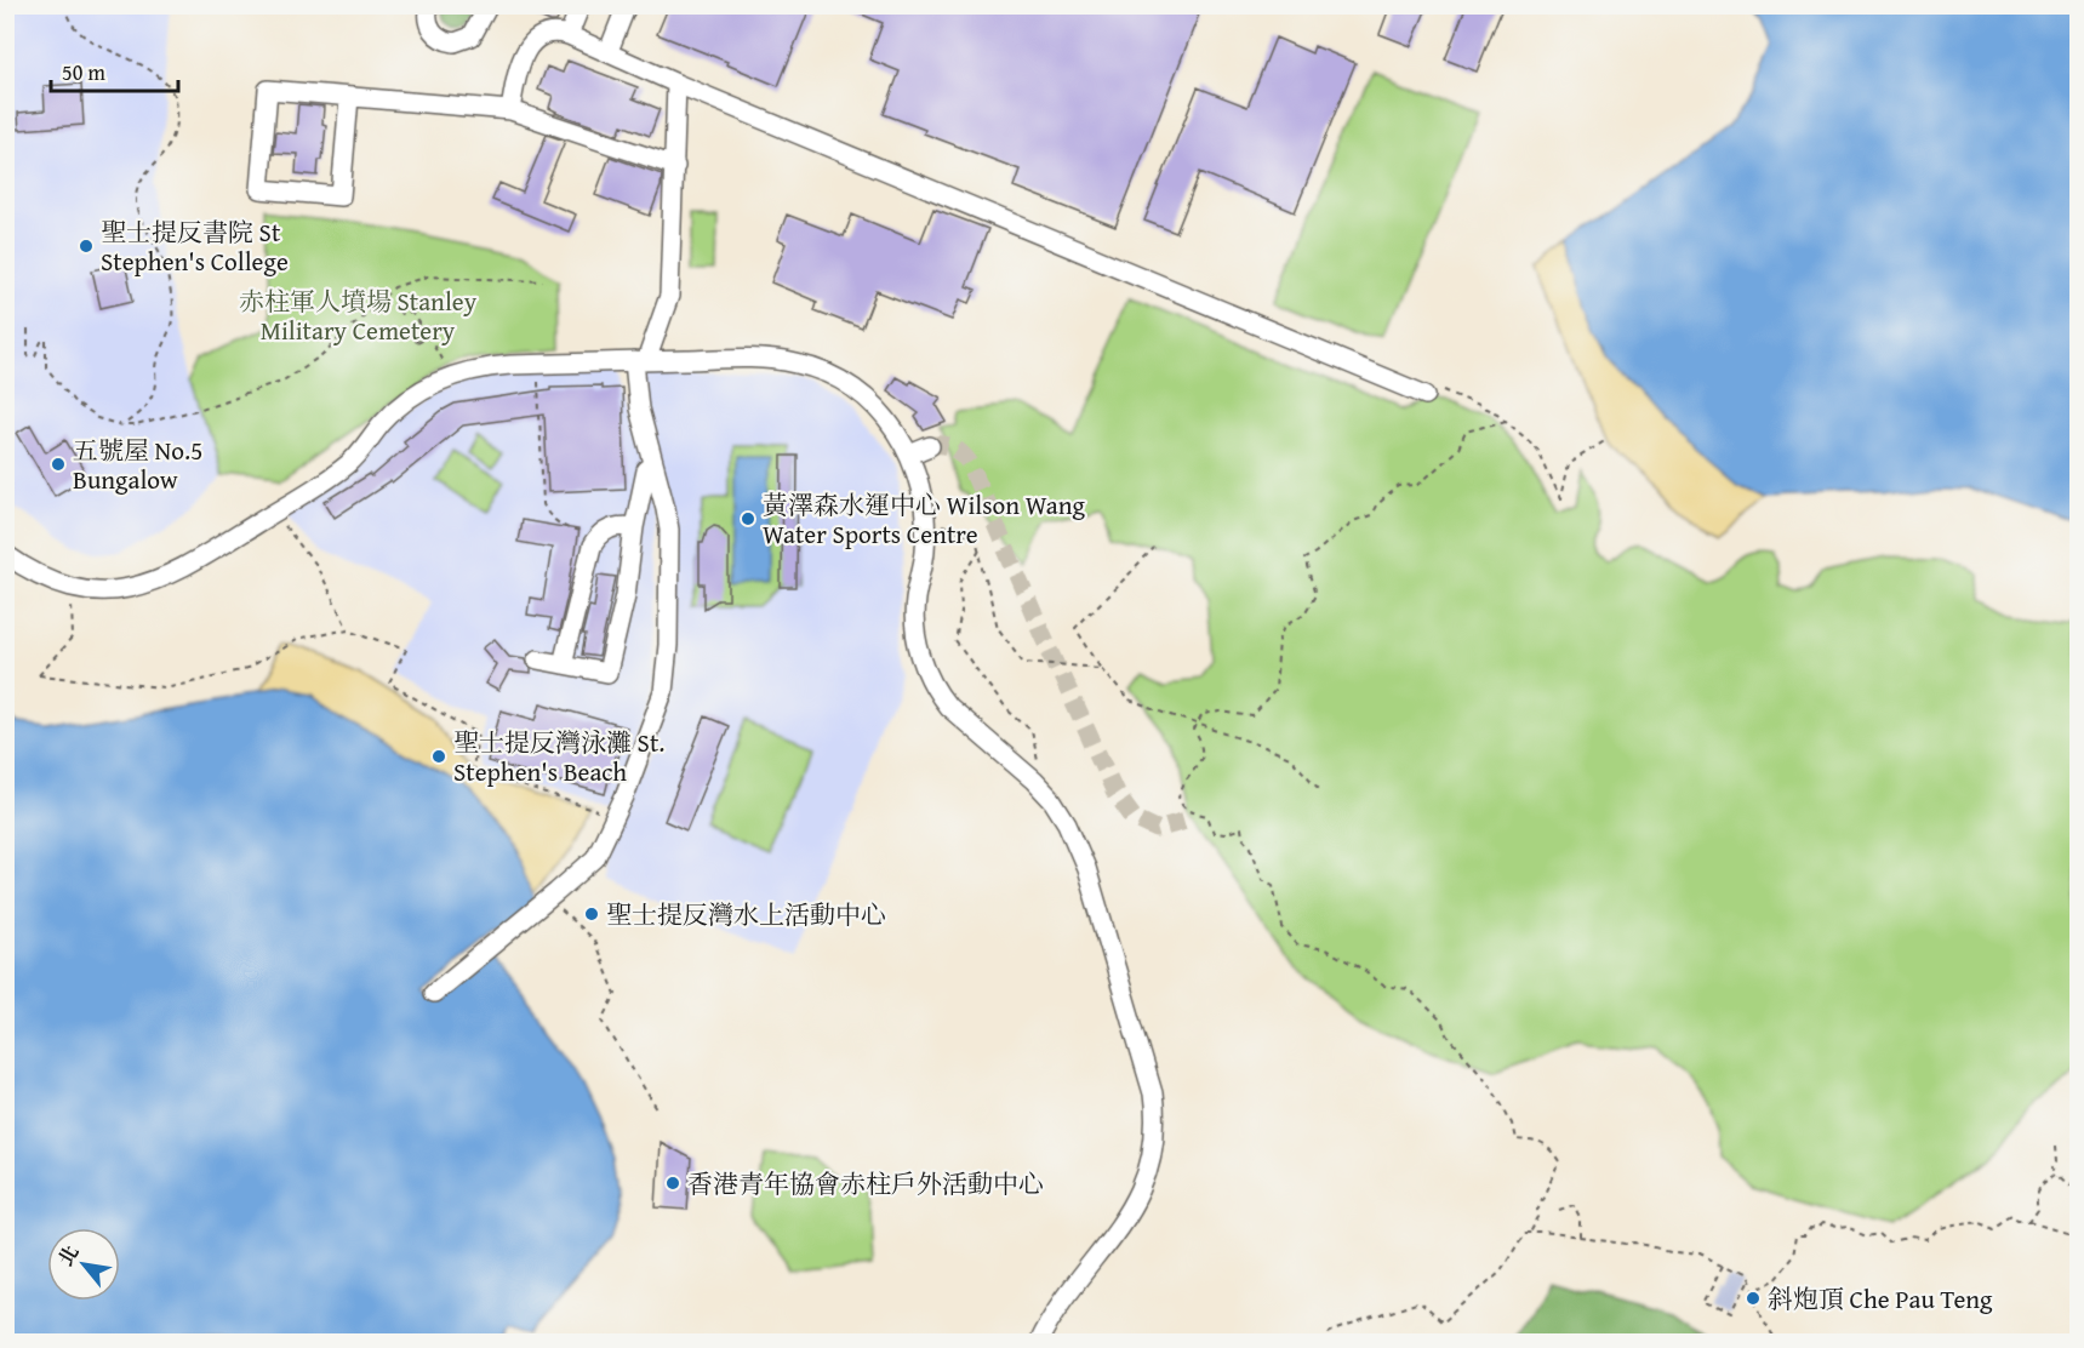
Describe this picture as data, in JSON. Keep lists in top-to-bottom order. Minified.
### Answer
{"parks":["赤柱軍人墳場 Stanley Military Cemetery"],"places":["聖士提反書院 St Stephen's College","五號屋 No.5 Bungalow","黃澤森水運中心 Wilson Wang Water Sports Centre","聖士提反灣泳灘 St. Stephen's Beach","聖士提反灣水上活動中心","香港青年協會赤柱戶外活動中心","斜炮頂 Che Pau Teng"],"scale_bar":"50 m","north":"top left"}
